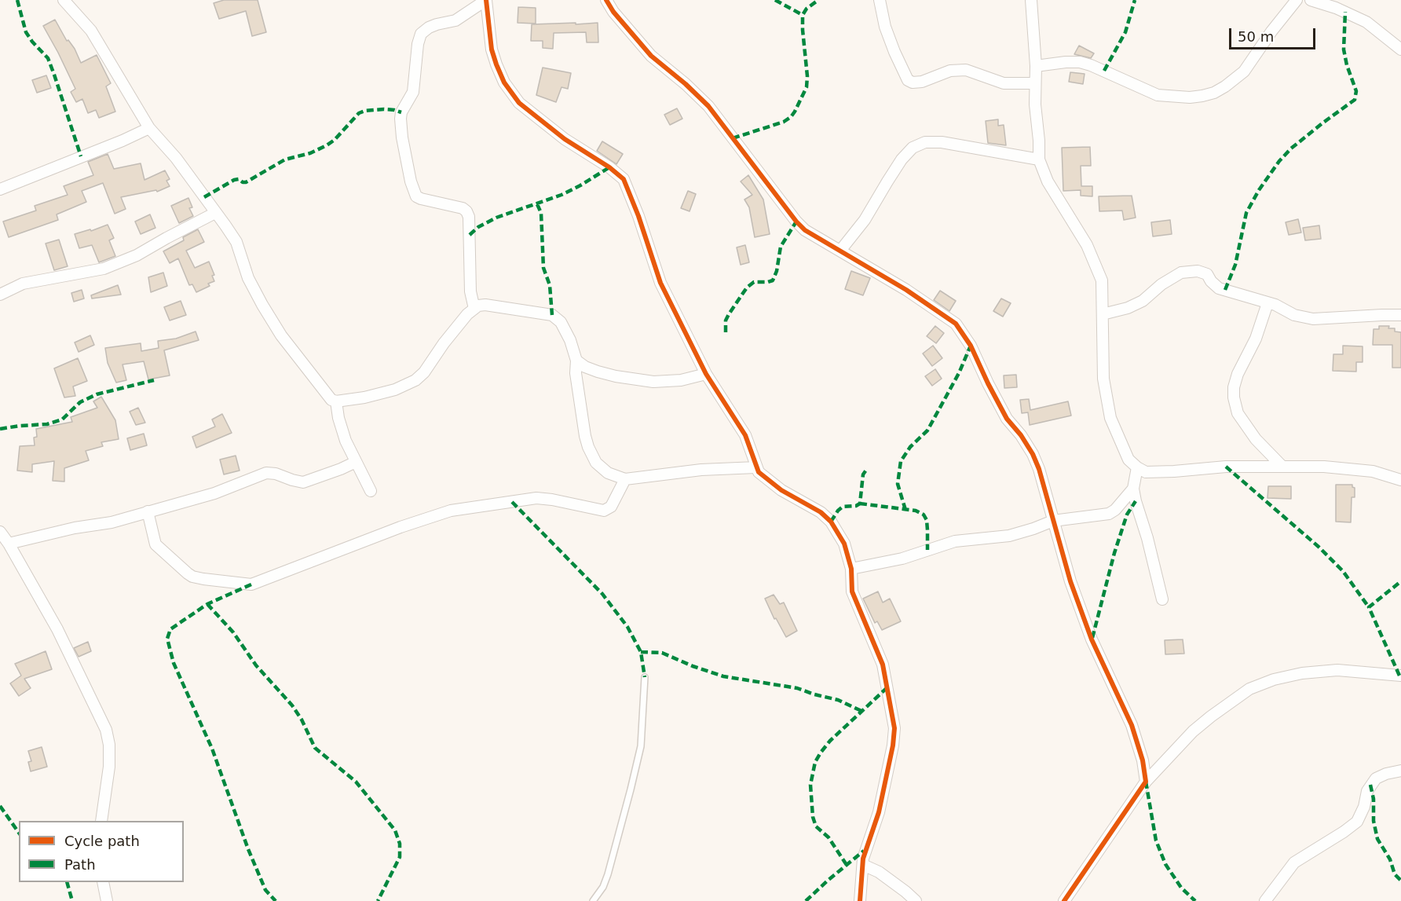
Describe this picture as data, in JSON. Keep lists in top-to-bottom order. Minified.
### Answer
{"legend":["Cycle path","Path"],"scale_bar":"50 m"}
